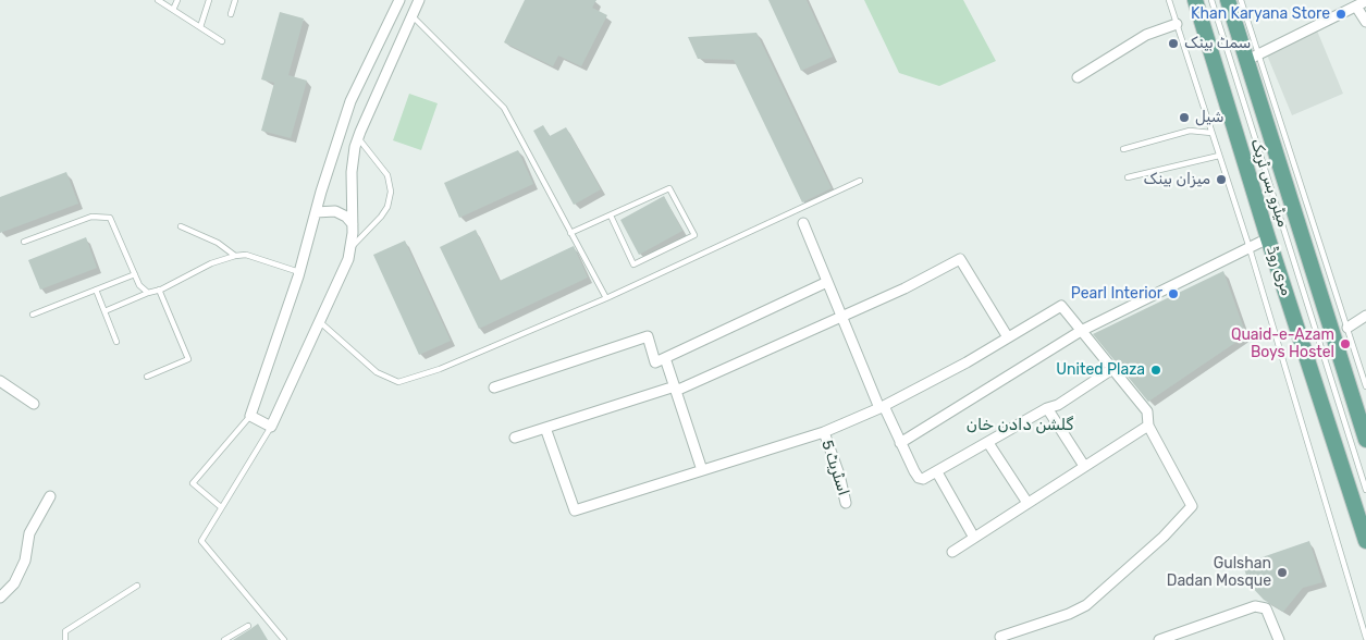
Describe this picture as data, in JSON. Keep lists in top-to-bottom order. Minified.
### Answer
{"streets":{"main road":["مری روڈ"],"street":["اسٹریٹ 5"],"lane":["میٹرو بس ٹریک"]},"districts":["گلشن دادن خان"],"places":["Khan Karyana Store","سمٹ بینک","شیل","میزان بینک","Pearl Interior","Quaid-e-Azam Boys Hostel","United Plaza","Gulshan Dadan Mosque"]}
